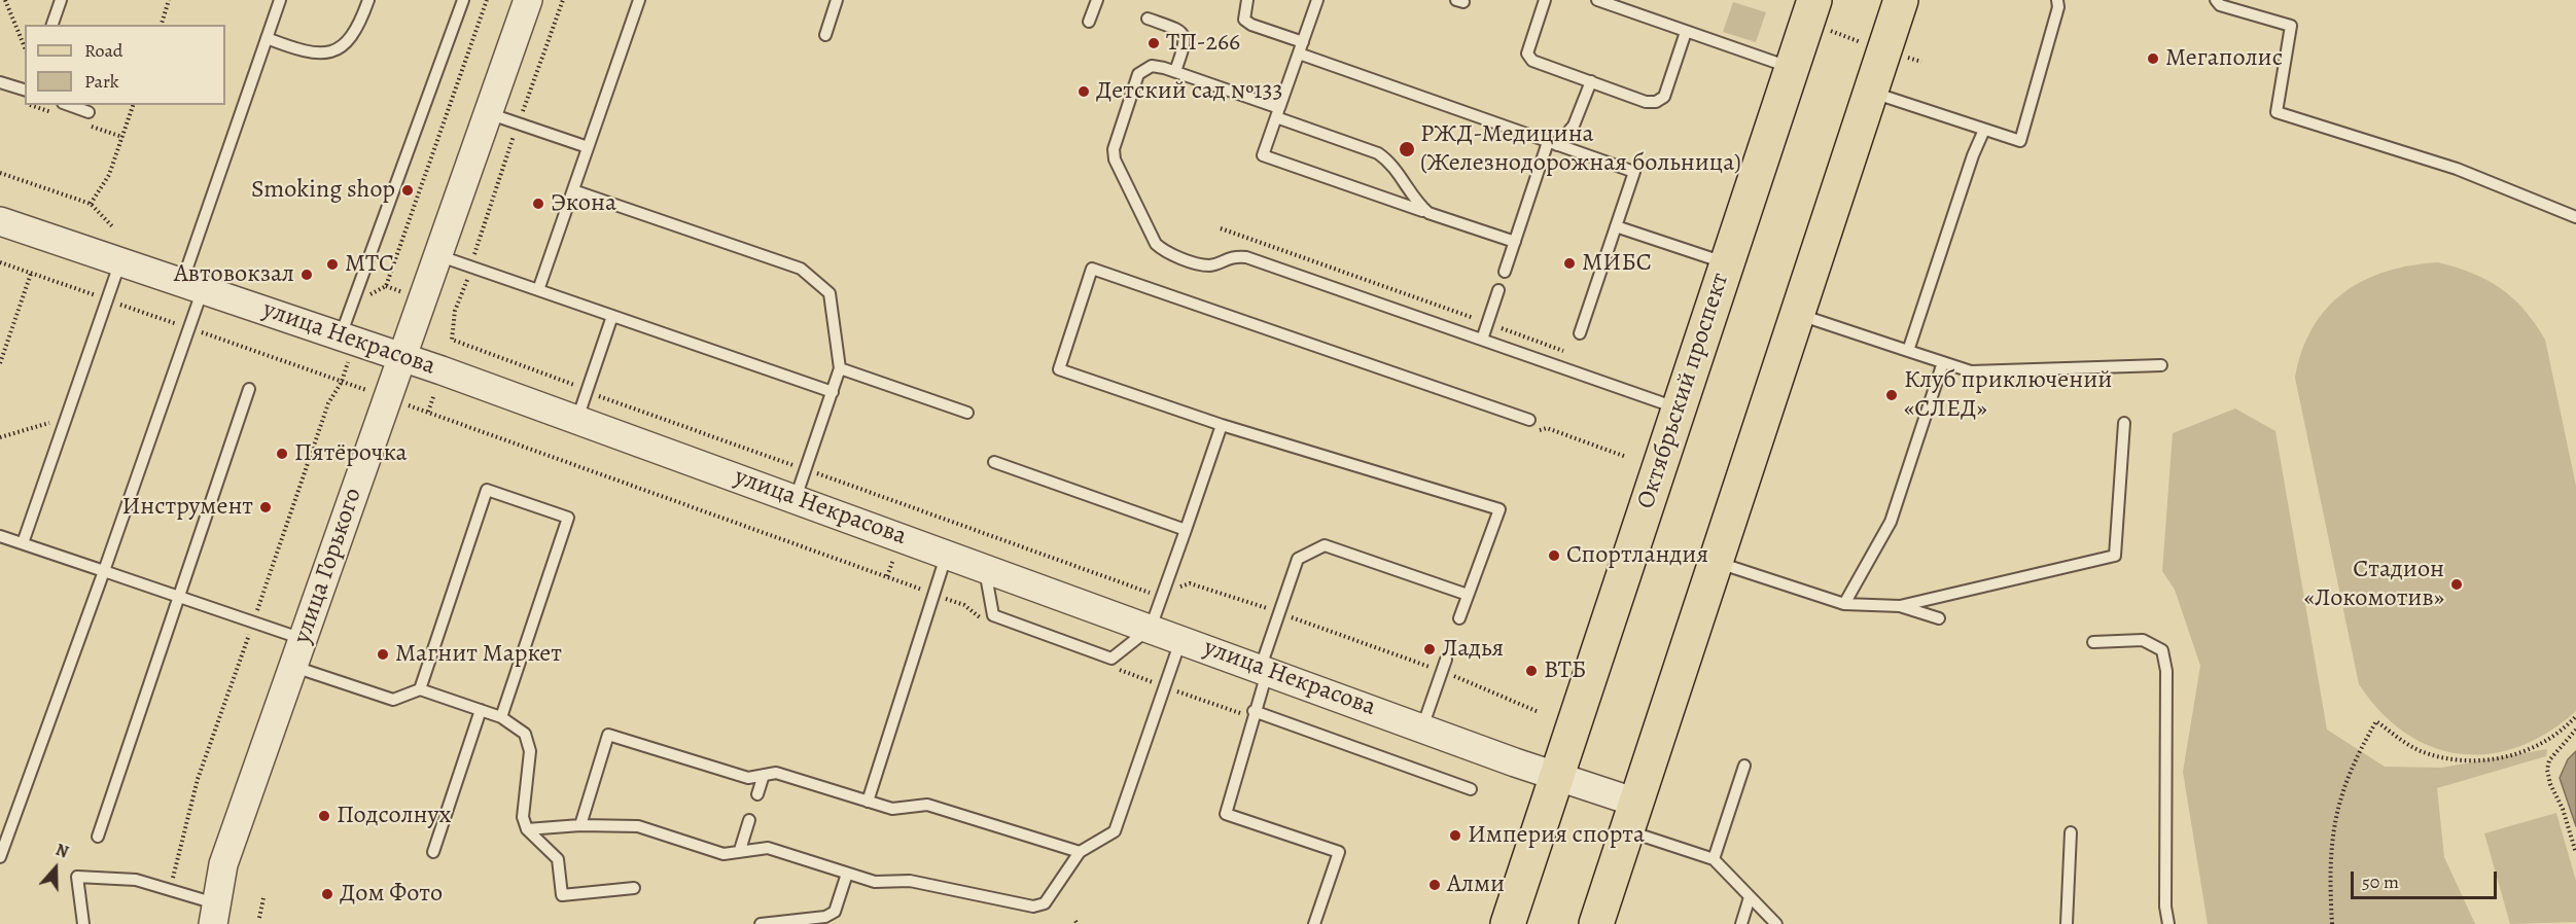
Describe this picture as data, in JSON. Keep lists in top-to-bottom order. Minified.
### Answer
{"streets":{"main road":["Октябрьский проспект"],"street":["улица Некрасова","улица Горького"]},"crossings":[["улица Некрасова","Октябрьский проспект"],["улица Некрасова","улица Горького"]],"places":["ТП-266","Мегаполис","Детский сад №133","РЖД-Медицина (Железнодорожная больница)","Smoking shop","Экона","МИБС","МТС","Автовокзал","Клуб приключений «СЛЕД»","Пятёрочка","Инструмент","Спортландия","Cтадион «Локомотив»","Ладья","Магнит Маркет","ВТБ","Подсолнух","Империя спорта","Алми","Дом Фото"],"legend":["Road","Park"],"scale_bar":"50 m","north":"top"}
